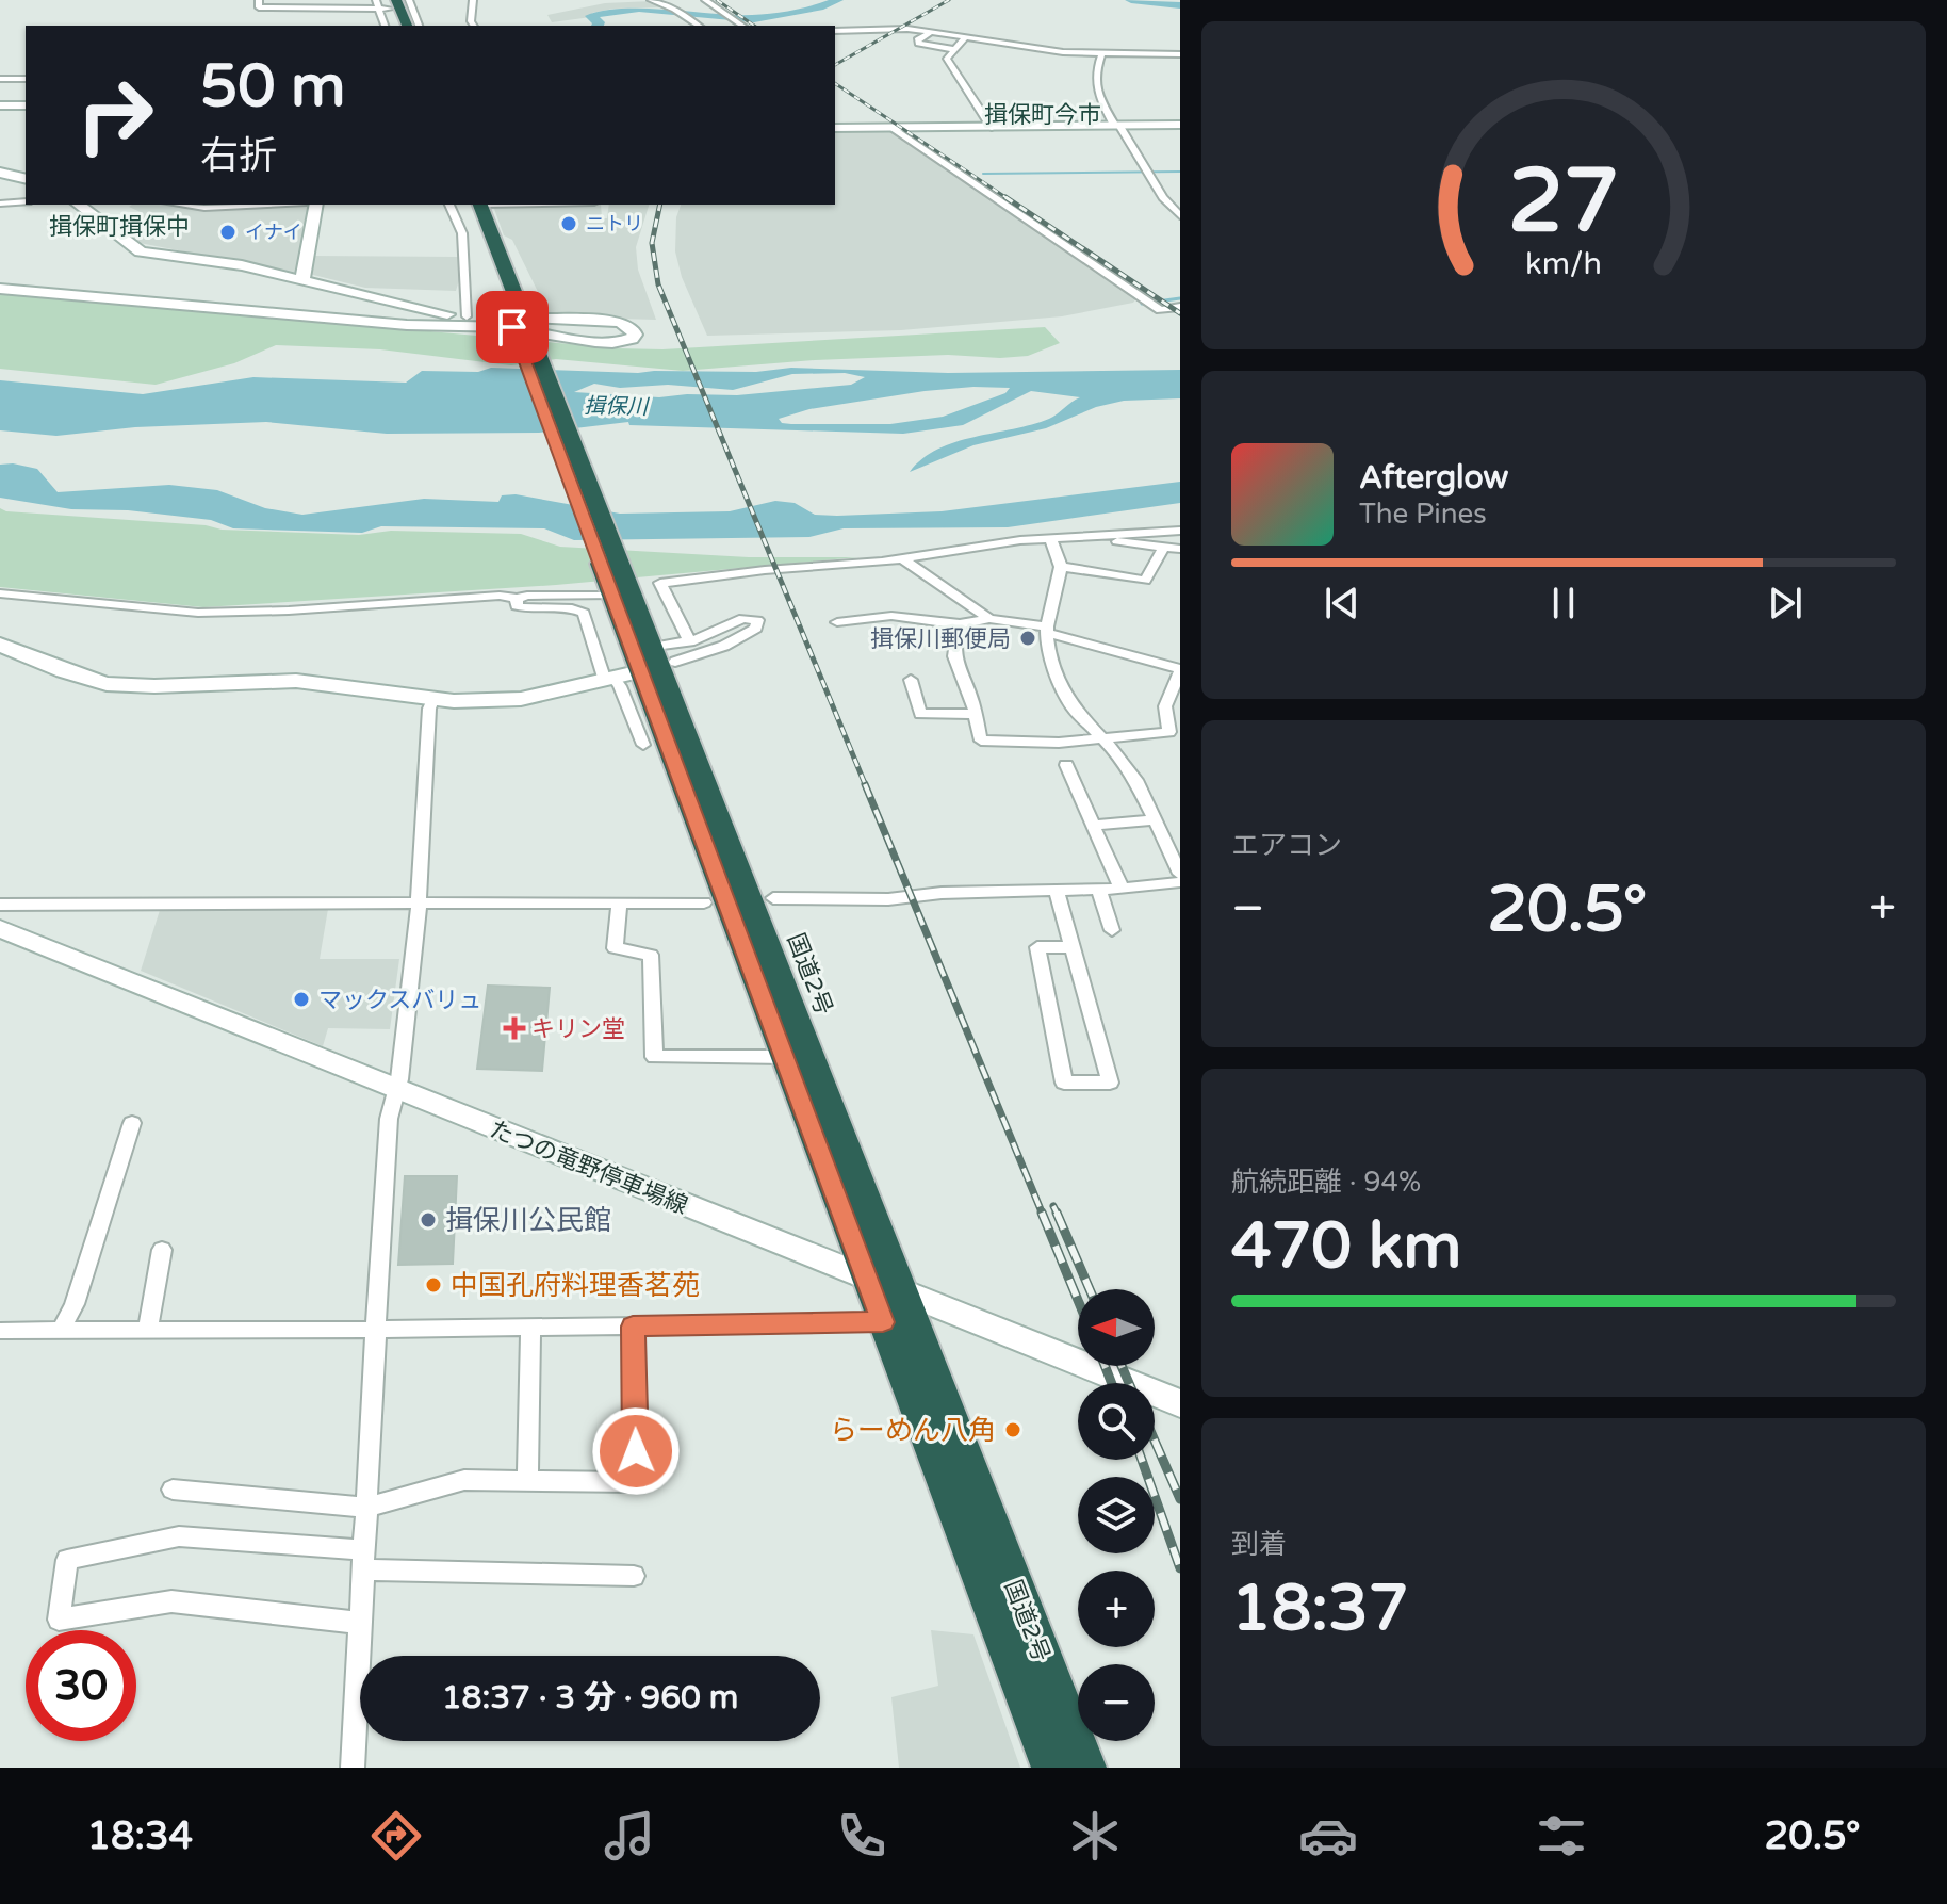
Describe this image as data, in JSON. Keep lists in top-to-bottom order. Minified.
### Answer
{"streets":{"highway":["国道2号"],"street":["たつの竜野停車場線"]},"crossings":[["国道2号","たつの竜野停車場線"]],"districts":["揖保町今市","揖保町揖保中"],"water":["揖保川"],"places":{"other":["ニトリ","イナイ","揖保川郵便局","マックスバリュ","揖保川公民館","中国孔府料理香茗苑","らーめん八角"],"health":["キリン堂"]},"north":"left","page":{"turn":["50 m","右折"],"song":["Afterglow","The Pines"],"tile":["エアコン",["航続距離 · 94%","470 km"],["到着","18:37"]],"heat":["−","20.5°","+"],"map_buttons":["+","−"],"limit":"30","trip":"18:37 · 3 分 · 960 m","tabs":["18:34","20.5°"],"gauge":["27","km/h"]}}
